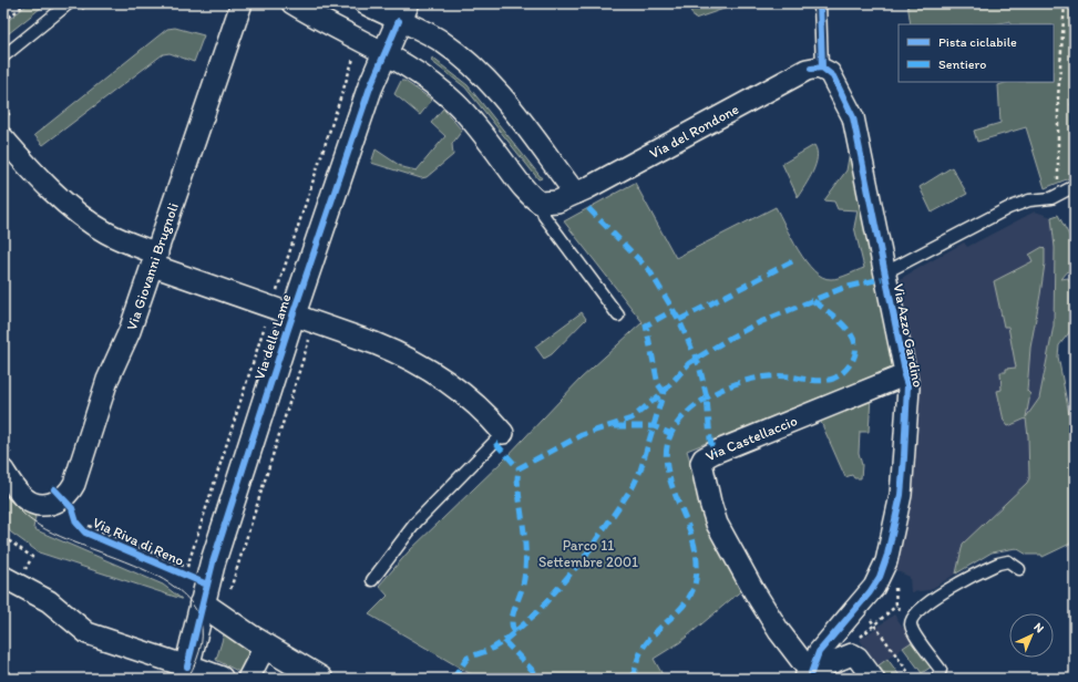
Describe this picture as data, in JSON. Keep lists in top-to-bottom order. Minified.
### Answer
{"streets":{"street":["Via del Rondone","Via Giovanni Brugnoli","Via Azzo Gardino","Via delle Lame","Via Castellaccio"],"cycle path":["Via Riva di Reno"]},"crossings":[["Via del Rondone","Via Azzo Gardino"],["Via Azzo Gardino","Via Castellaccio"],["Via delle Lame","Via Riva di Reno"]],"parks":["Parco 11 Settembre 2001"],"legend":["Pista ciclabile","Sentiero"],"north":"top right"}
